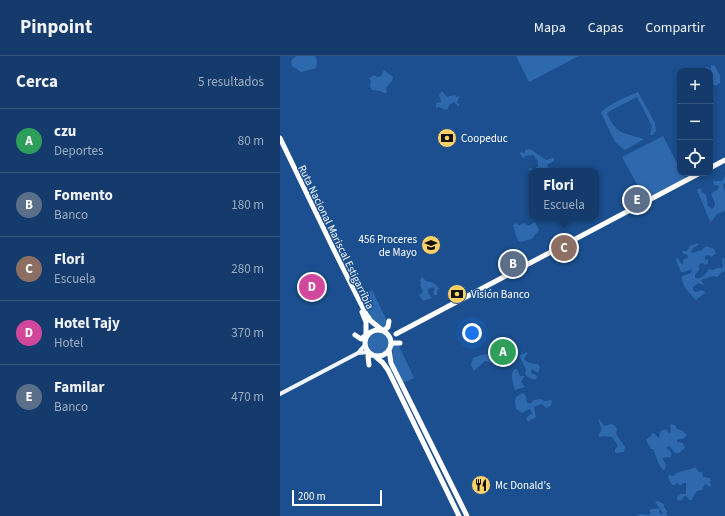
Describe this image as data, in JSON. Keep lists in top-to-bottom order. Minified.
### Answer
{"streets":{"highway":["Ruta Nacional Mariscal Estigarribia"]},"places":{"bank":["Coopeduc","Visión Banco"],"school or university":["456 Proceres de Mayo"],"restaurant":["Mc Donald's"]},"scale_bar":"200 m","page":{"header":"Pinpoint","nav":["Mapa","Capas","Compartir"],"heading":["Cerca","5 resultados"],"map_buttons":["+","−"],"list":[{"mark":"A","name":"czu","note":"Deportes","value":"80 m"},{"mark":"B","name":"Fomento","note":"Banco","value":"180 m"},{"mark":"C","name":"Flori","note":"Escuela","value":"280 m"},{"mark":"D","name":"Hotel Tajy","note":"Hotel","value":"370 m"},{"mark":"E","name":"Familar","note":"Banco","value":"470 m"}],"popup":["Flori","Escuela"],"pins":["E","C","B","D","A"],"scale":"200 m"}}
